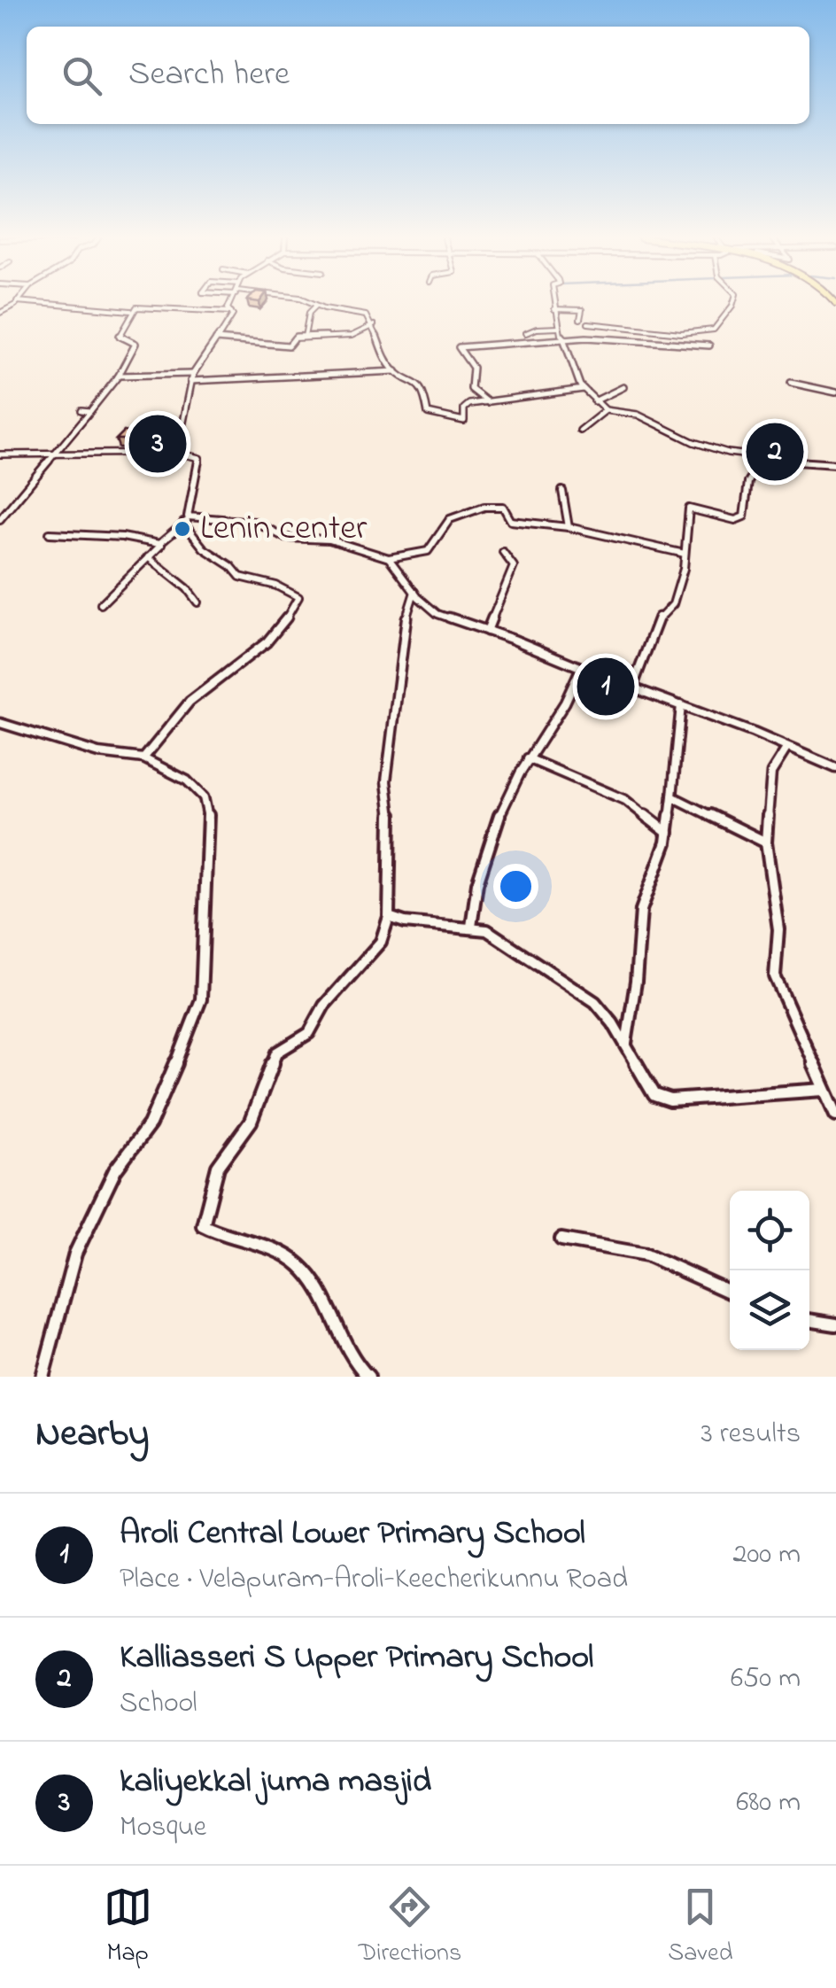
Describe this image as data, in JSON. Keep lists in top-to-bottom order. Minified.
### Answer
{"places":["Lenin center"],"page":{"search":"Search here","pins":["3","2","1"],"heading":["Nearby","3 results"],"list":[{"mark":"1","name":"Aroli Central Lower Primary School","note":"Place · Velapuram-Aroli-Keecherikunnu Road","value":"200 m"},{"mark":"2","name":"Kalliasseri S Upper Primary School","note":"School","value":"650 m"},{"mark":"3","name":"kaliyekkal juma masjid","note":"Mosque","value":"680 m"}],"nav":["Map","Directions","Saved"]}}
